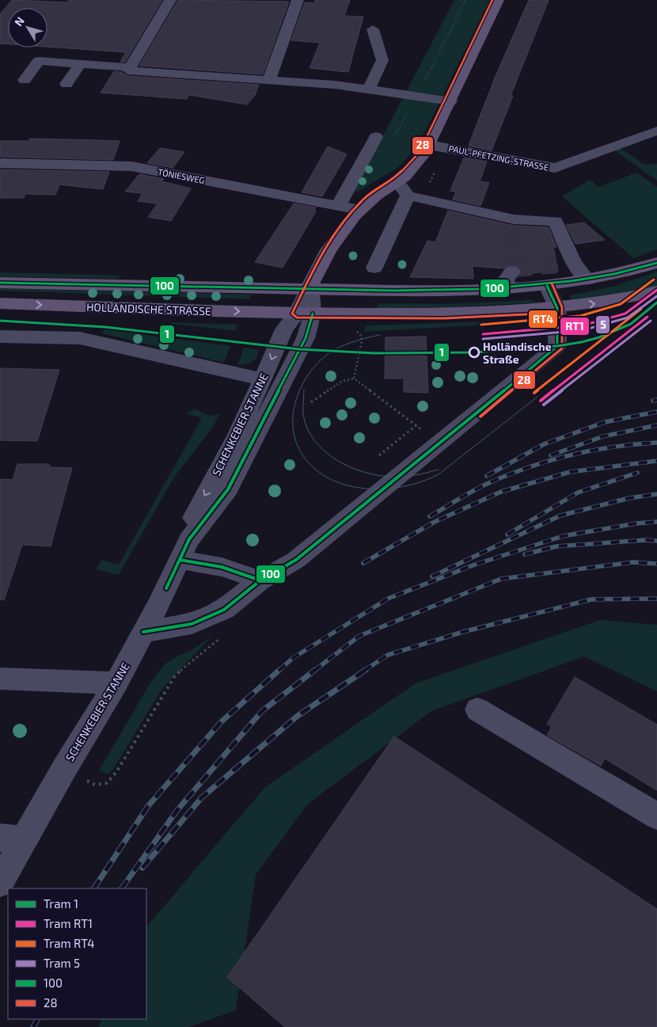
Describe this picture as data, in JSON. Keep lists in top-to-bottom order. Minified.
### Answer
{"streets":{"main road":["HOLLÄNDISCHE STRASSE"],"street":["PAUL-PFETZING-STRASSE","TÖNIESWEG","SCHENKEBIER STANNE"]},"crossings":[["HOLLÄNDISCHE STRASSE","SCHENKEBIER STANNE"]],"places":["Holländische Straße"],"lines":["transit line 28","transit line 100","tram line RT4","tram line RT1","tram line 5","tram line 1"],"legend":["Tram 1","Tram RT1","Tram RT4","Tram 5","100","28"],"north":"top left"}
